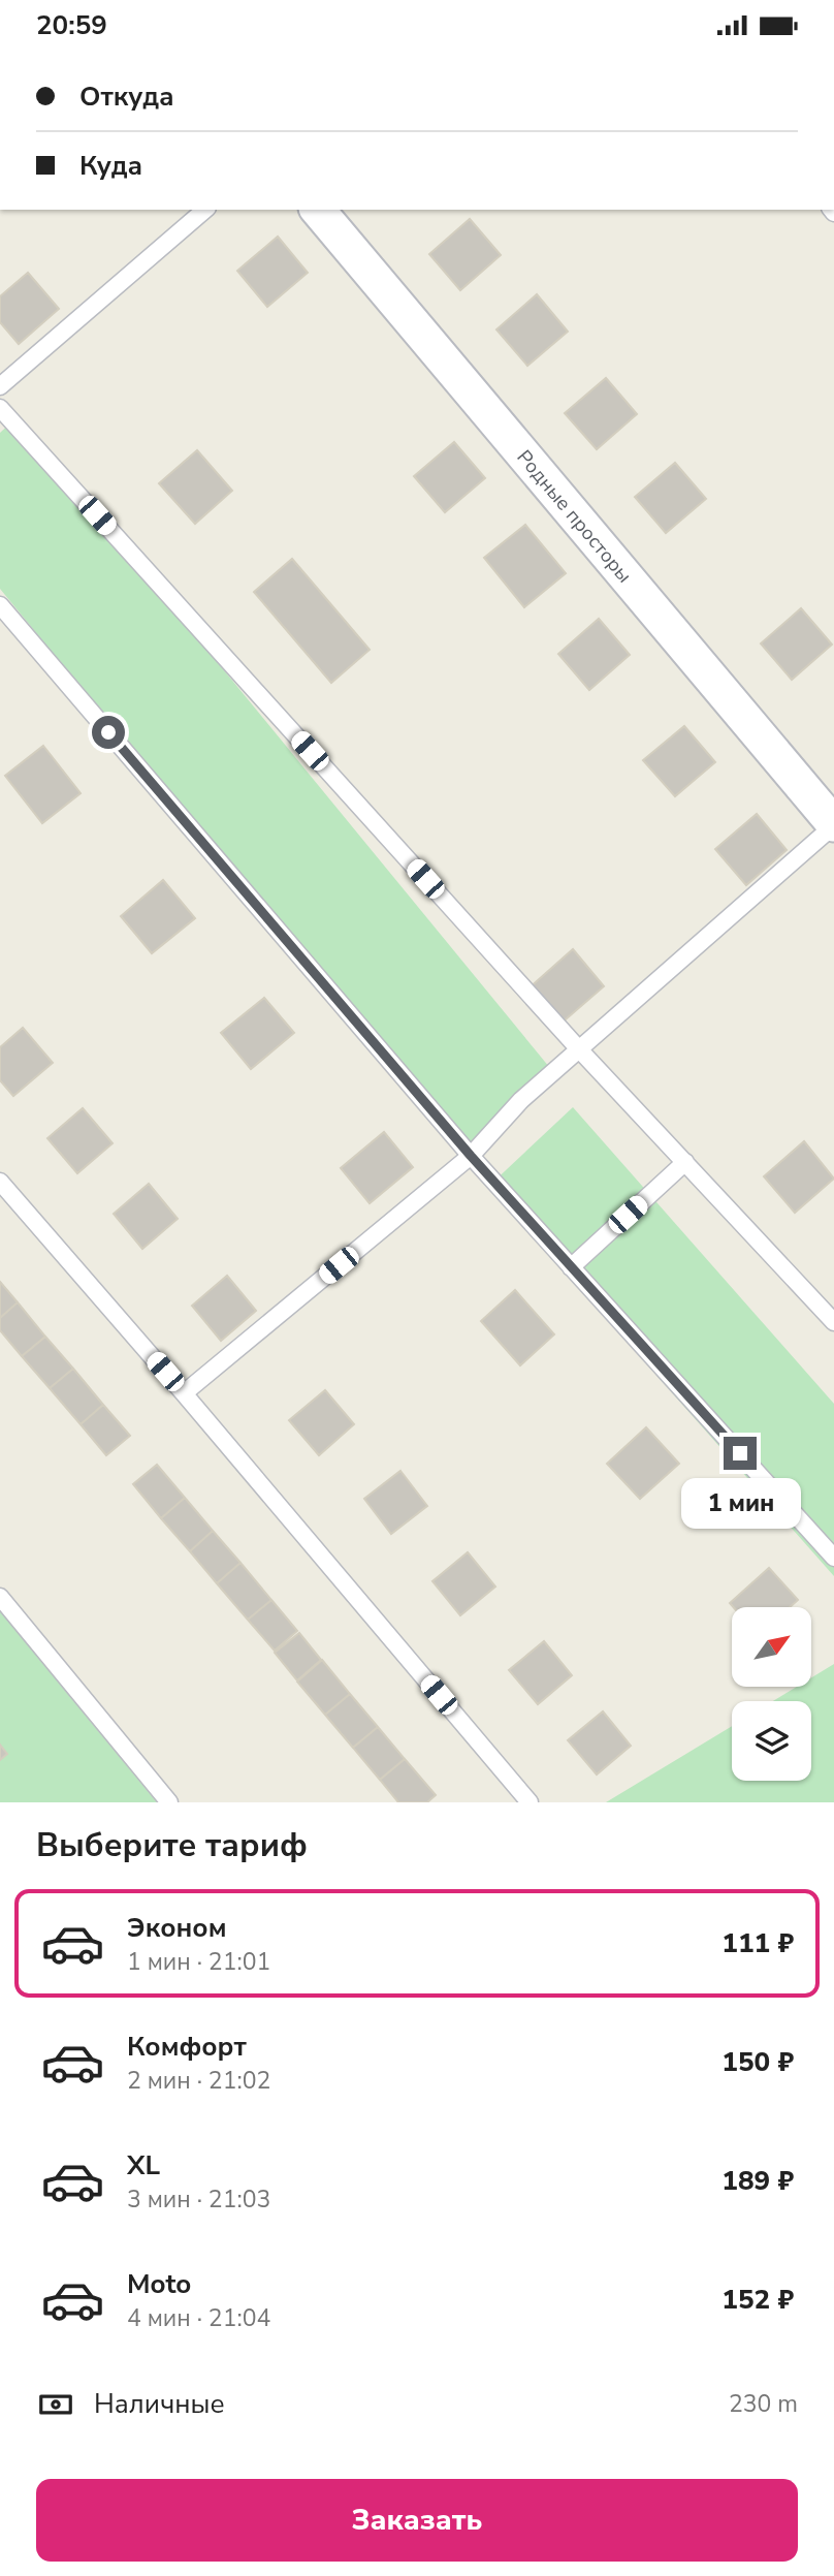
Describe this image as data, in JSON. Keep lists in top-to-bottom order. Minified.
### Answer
{"streets":{"street":["Родные просторы"]},"north":"top right","page":{"status":"20:59","banner":["Откуда","Куда"],"bubble":"1 мин","heading":"Выберите тариф","list":[{"name":"Эконом","note":"1 мин · 21:01","value":"111 ₽"},{"name":"Комфорт","note":"2 мин · 21:02","value":"150 ₽"},{"name":"XL","note":"3 мин · 21:03","value":"189 ₽"},{"name":"Moto","note":"4 мин · 21:04","value":"152 ₽"}],"pay":["Наличные","230 m"],"buttons":"Заказать"}}
